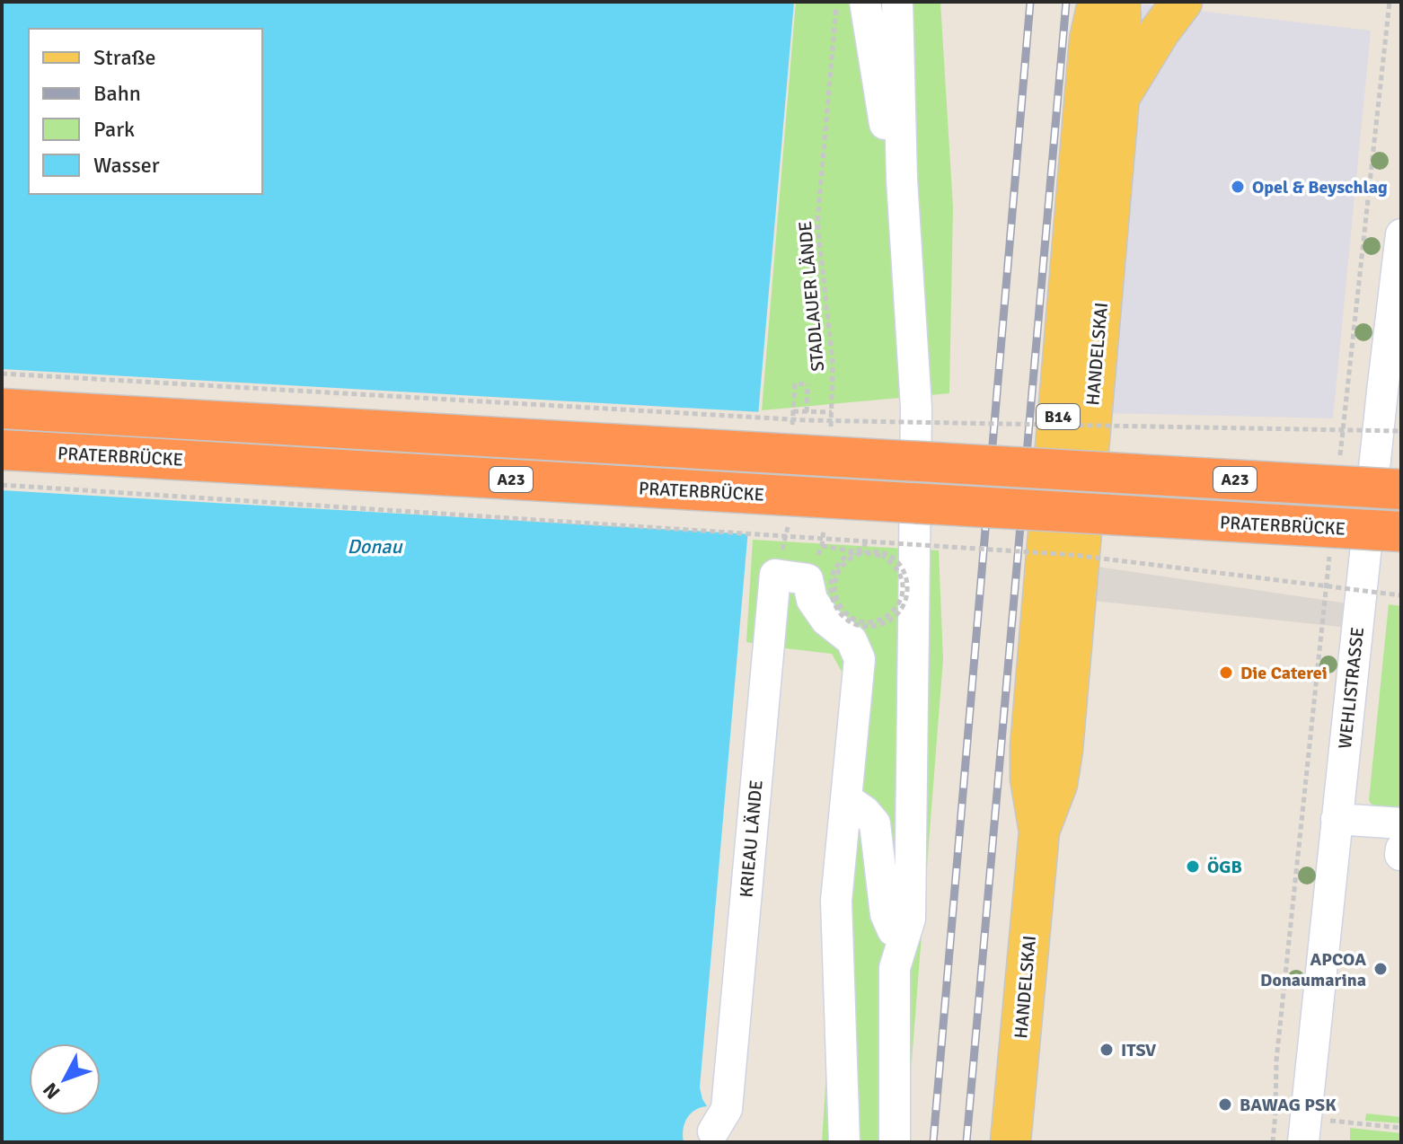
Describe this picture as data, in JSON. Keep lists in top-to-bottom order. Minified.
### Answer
{"streets":{"highway":["PRATERBRÜCKE","A23"],"main road":["HANDELSKAI","B14"],"street":["WEHLISTRASSE","KRIEAU LÄNDE"],"path":["STADLAUER LÄNDE"]},"water":["Donau"],"places":["Opel & Beyschlag","Die Caterei","ÖGB","APCOA Donaumarina","ITSV","BAWAG PSK"],"legend":["Straße","Bahn","Park","Wasser"],"north":"bottom left"}
